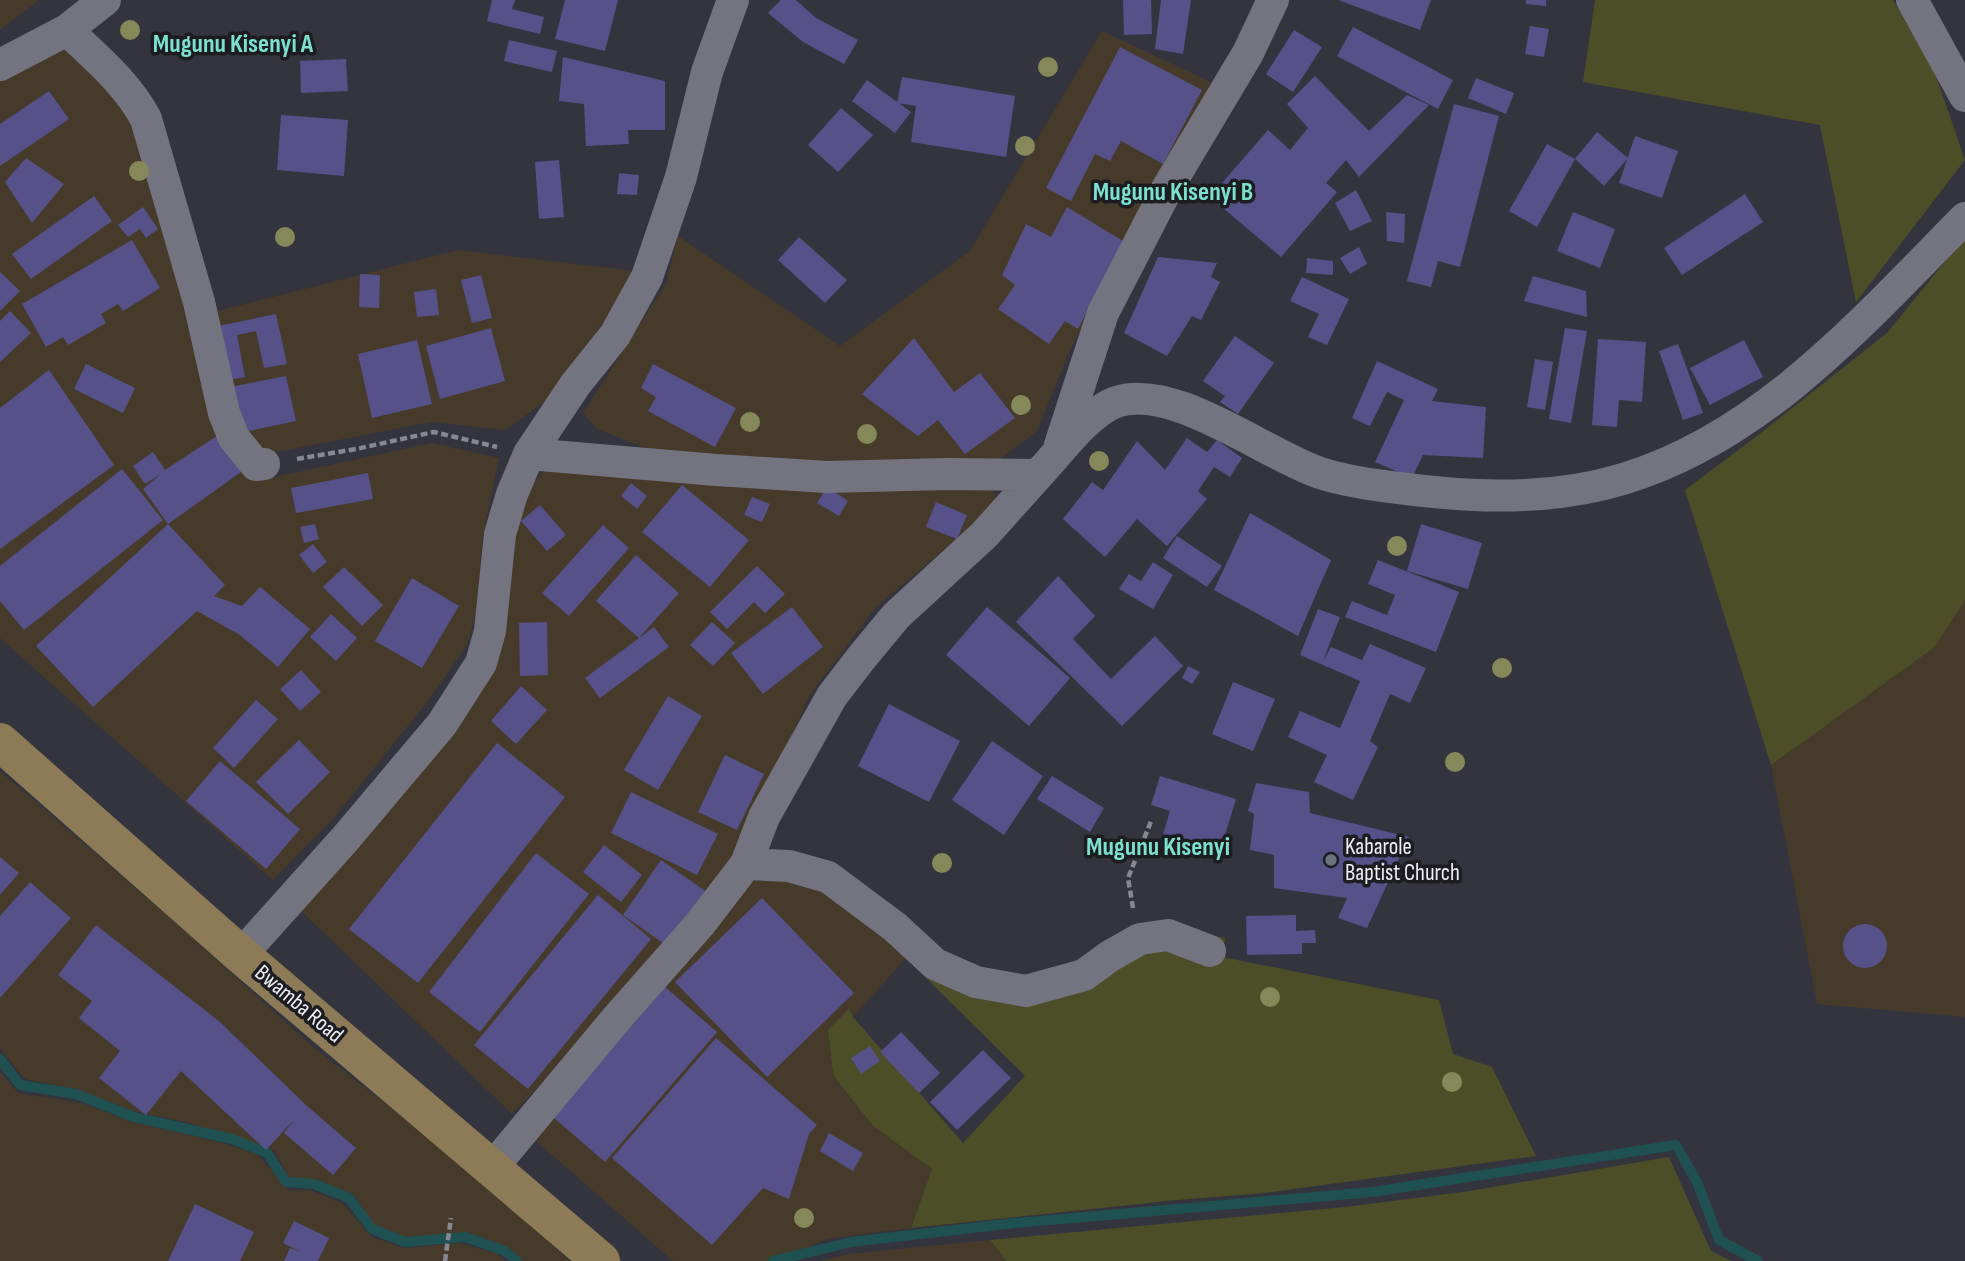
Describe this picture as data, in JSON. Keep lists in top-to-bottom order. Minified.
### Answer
{"streets":{"main road":["Bwamba Road"]},"districts":["Mugunu Kisenyi A","Mugunu Kisenyi B","Mugunu Kisenyi"],"places":["Kabarole Baptist Church"]}
